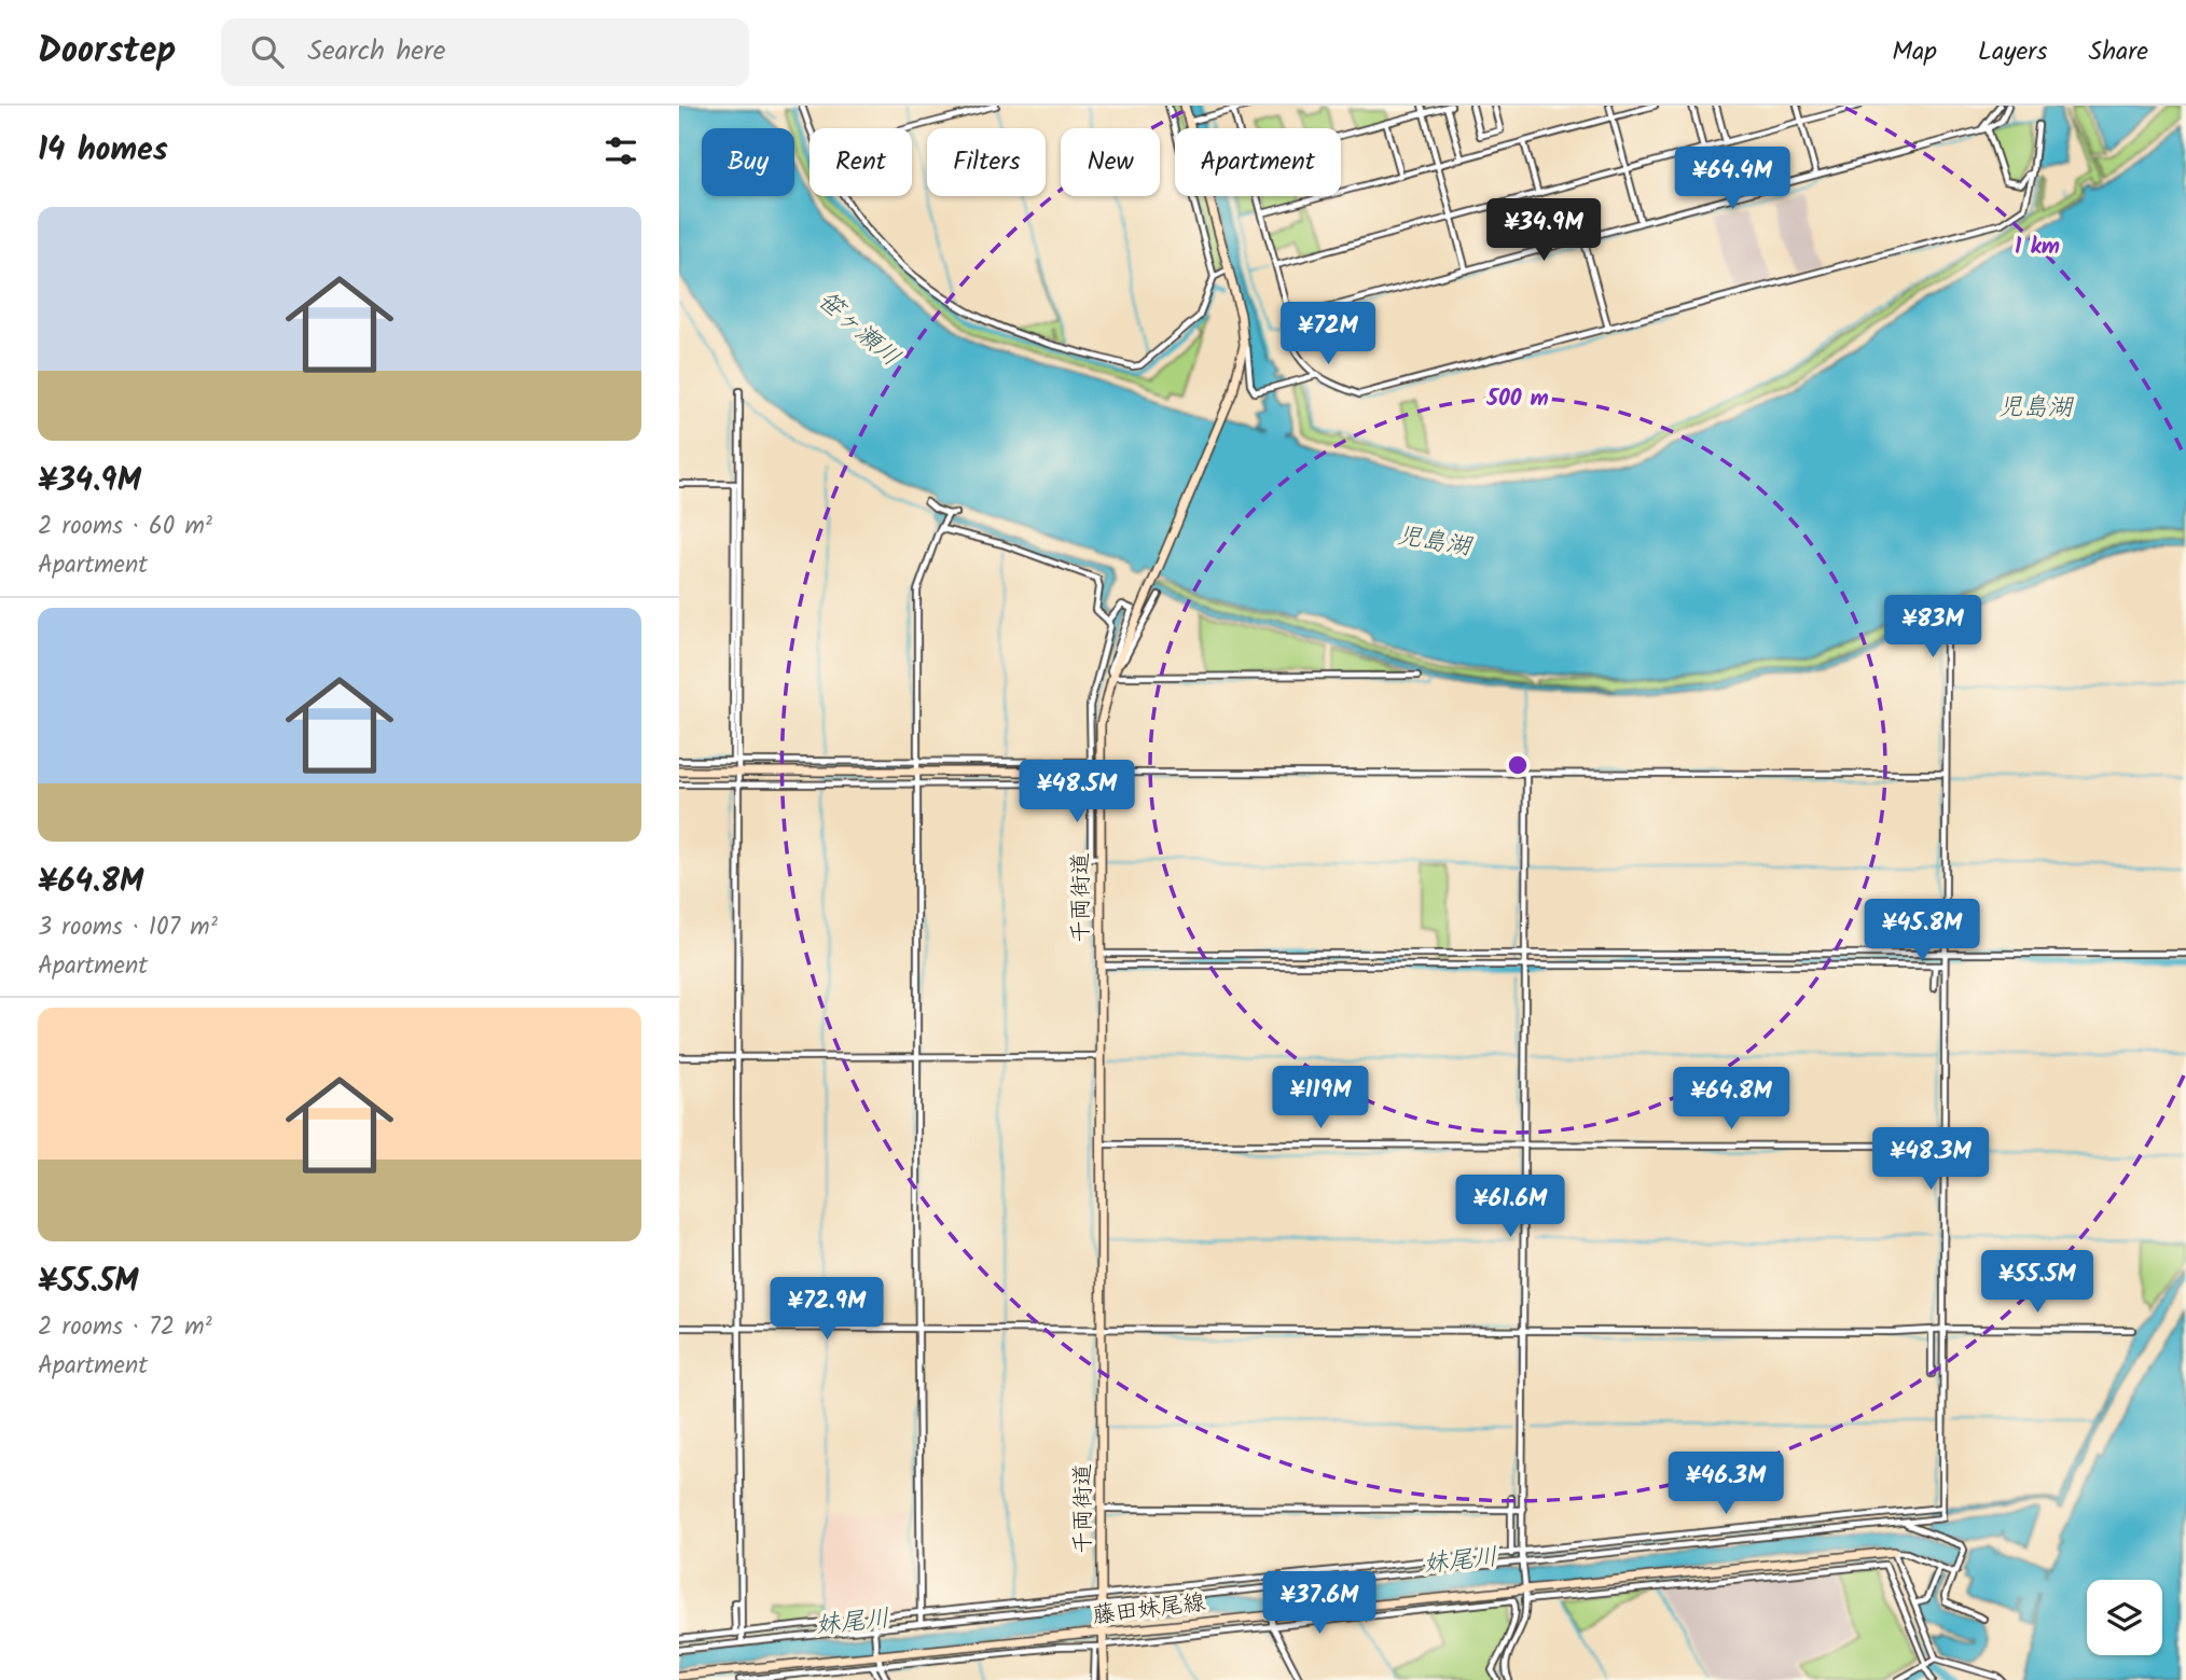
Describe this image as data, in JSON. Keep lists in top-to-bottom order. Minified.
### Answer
{"streets":{"street":["千両街道","藤田妹尾線"]},"crossings":[["千両街道","藤田妹尾線"]],"water":["笹ヶ瀬川","児島湖","妹尾川"],"page":{"header":"Doorstep","search":"Search here","nav":["Map","Layers","Share"],"heading":"14 homes","chip":["Buy","Rent","Filters","New","Apartment"],"price":["¥64.4M","¥34.9M","¥72M","¥83M","¥48.5M","¥45.8M","¥119M","¥64.8M","¥48.3M","¥61.6M","¥55.5M","¥72.9M","¥46.3M","¥37.6M"],"list":[{"name":"¥34.9M","note":"2 rooms · 60 m² · Apartment"},{"name":"¥64.8M","note":"3 rooms · 107 m² · Apartment"},{"name":"¥55.5M","note":"2 rooms · 72 m² · Apartment"}]},"rings":["1 km","500 m"]}
